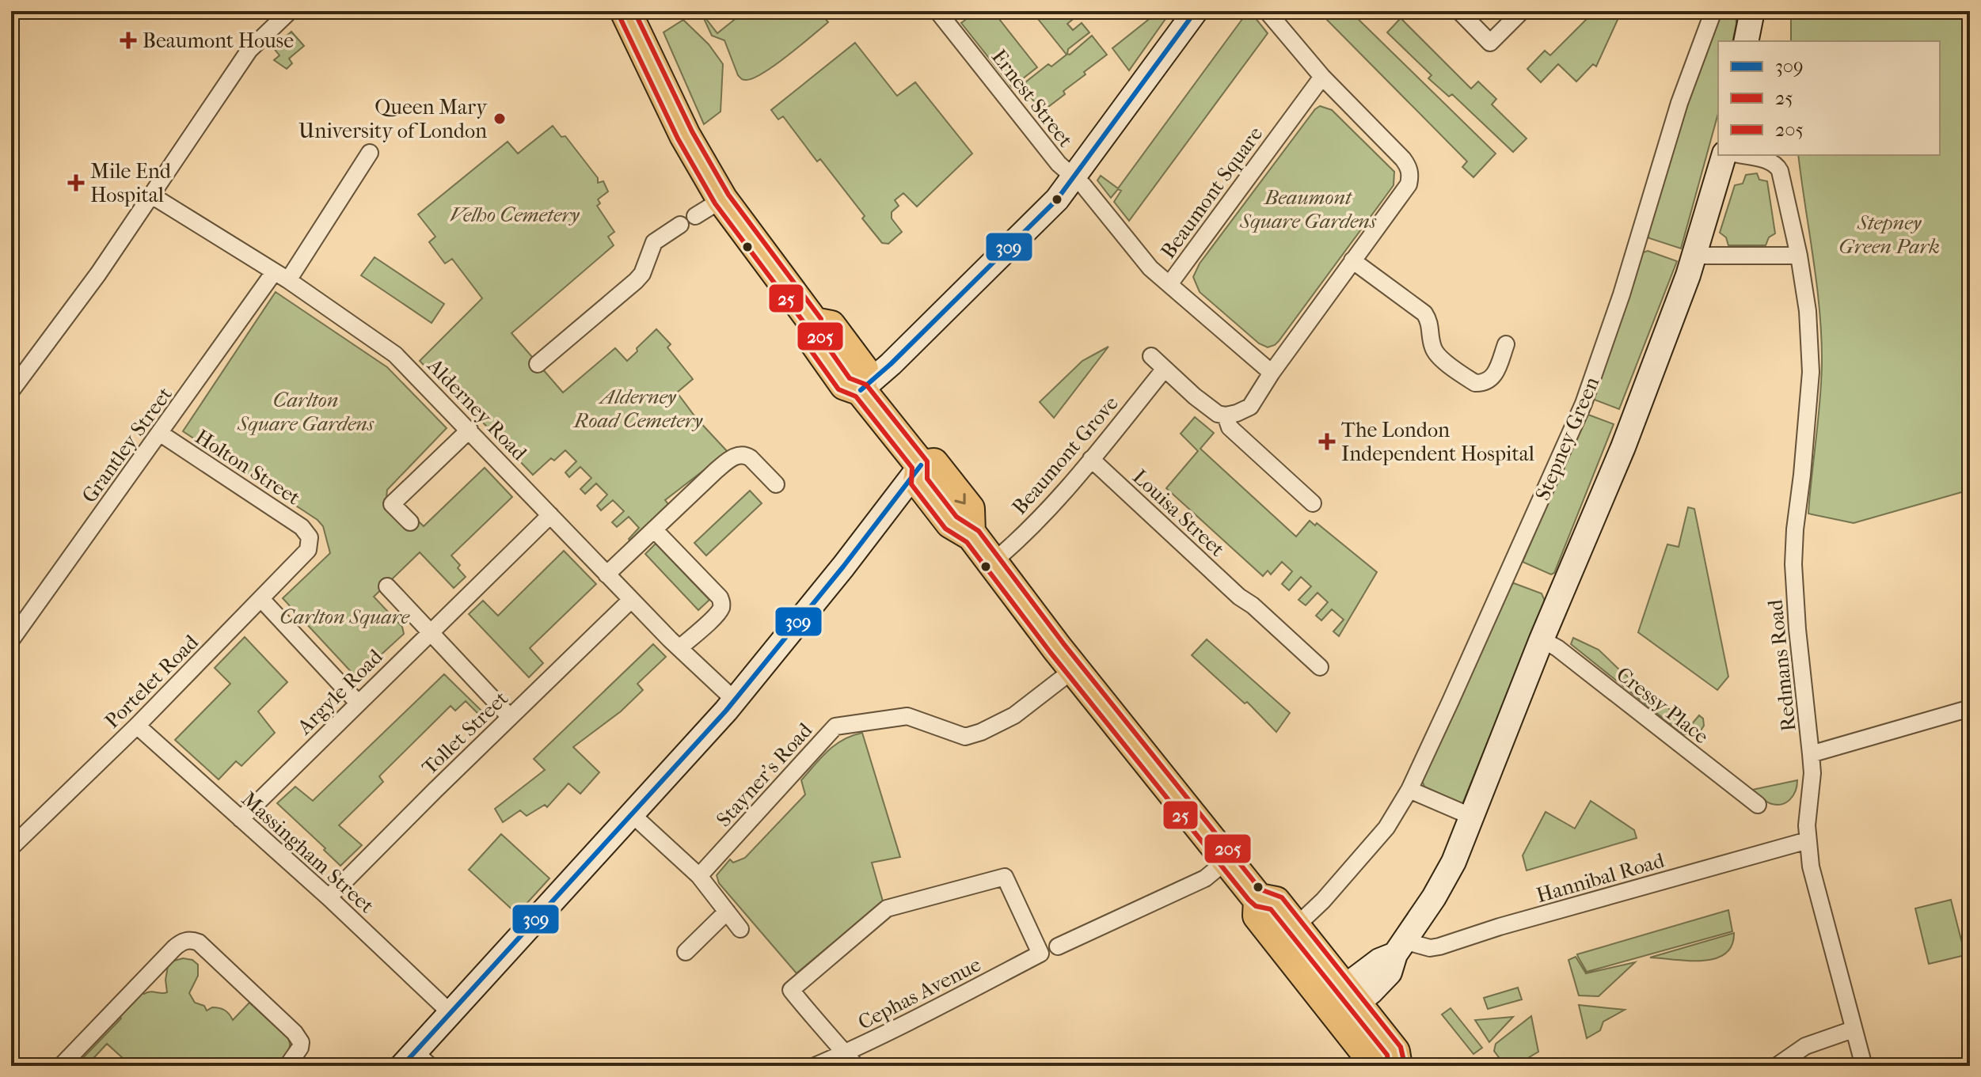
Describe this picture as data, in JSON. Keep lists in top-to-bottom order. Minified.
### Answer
{"streets":{"street":["Ernest Street","Beaumont Square","Alderney Road","Stepney Green","Grantley Street","Beaumont Grove","Holton Street","Louisa Street","Redmans Road","Portelet Road","Argyle Road","Cressy Place","Tollet Street","Stayner's Road","Massingham Street","Hannibal Road","Cephas Avenue"]},"crossings":[["Ernest Street","Beaumont Square"],["Alderney Road","Grantley Street"],["Alderney Road","Argyle Road"],["Alderney Road","Tollet Street"],["Grantley Street","Holton Street"],["Beaumont Grove","Louisa Street"],["Holton Street","Portelet Road"],["Redmans Road","Hannibal Road"],["Portelet Road","Massingham Street"],["Argyle Road","Massingham Street"],["Tollet Street","Massingham Street"]],"parks":["Beaumont Square Gardens","Velho Cemetery","Stepney Green Park","Alderney Road Cemetery","Carlton Square Gardens","Carlton Square"],"places":{"health":["Beaumont House","Mile End Hospital","The London Independent Hospital"],"other":["Queen Mary University of London"]},"lines":["transit line 309","transit line 205","transit line 25"],"legend":["309","25","205"]}
